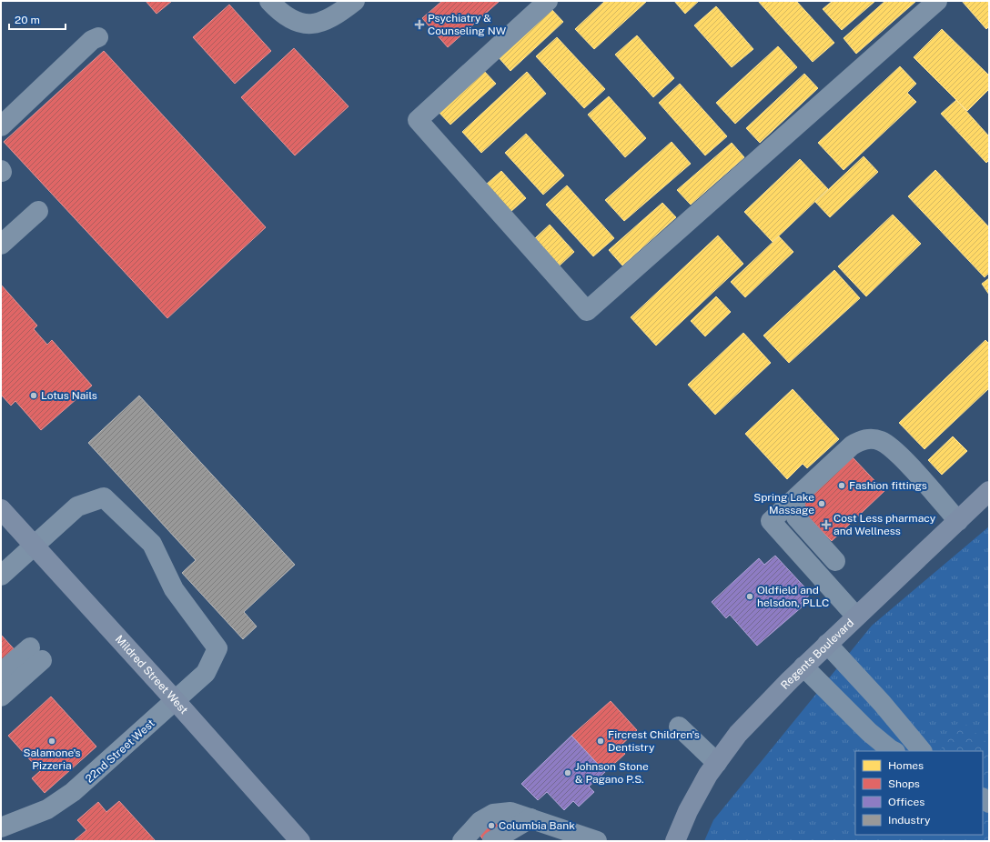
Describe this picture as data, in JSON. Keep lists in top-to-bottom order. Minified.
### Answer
{"streets":{"main road":["Regents Boulevard","Mildred Street West"],"street":["22nd Street West"]},"crossings":[["Mildred Street West","22nd Street West"]],"places":{"health":["Psychiatry & Counseling NW","Cost Less pharmacy and Wellness"],"other":["Lotus Nails","Fashion fittings","Spring Lake Massage","Oldfield and helsdon, PLLC","Salamone's Pizzeria","Fircrest Children's Dentistry","Johnson Stone & Pagano P.S.","Columbia Bank"]},"legend":["Homes","Shops","Offices","Industry"],"scale_bar":"20 m"}
